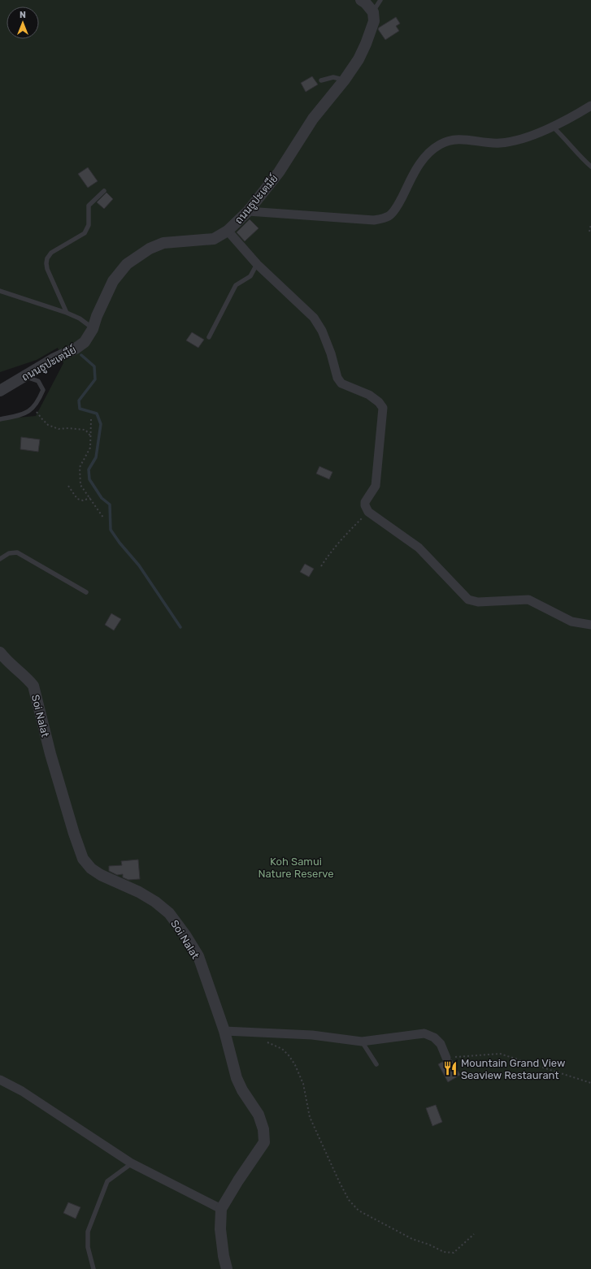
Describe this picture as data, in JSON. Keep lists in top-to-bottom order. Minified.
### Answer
{"streets":{"street":["ถนนธูปะเตมีย์","Soi Nalat"]},"parks":["Koh Samui Nature Reserve"],"places":{"restaurant":["Mountain Grand View Seaview Restaurant"]},"north":"top"}
